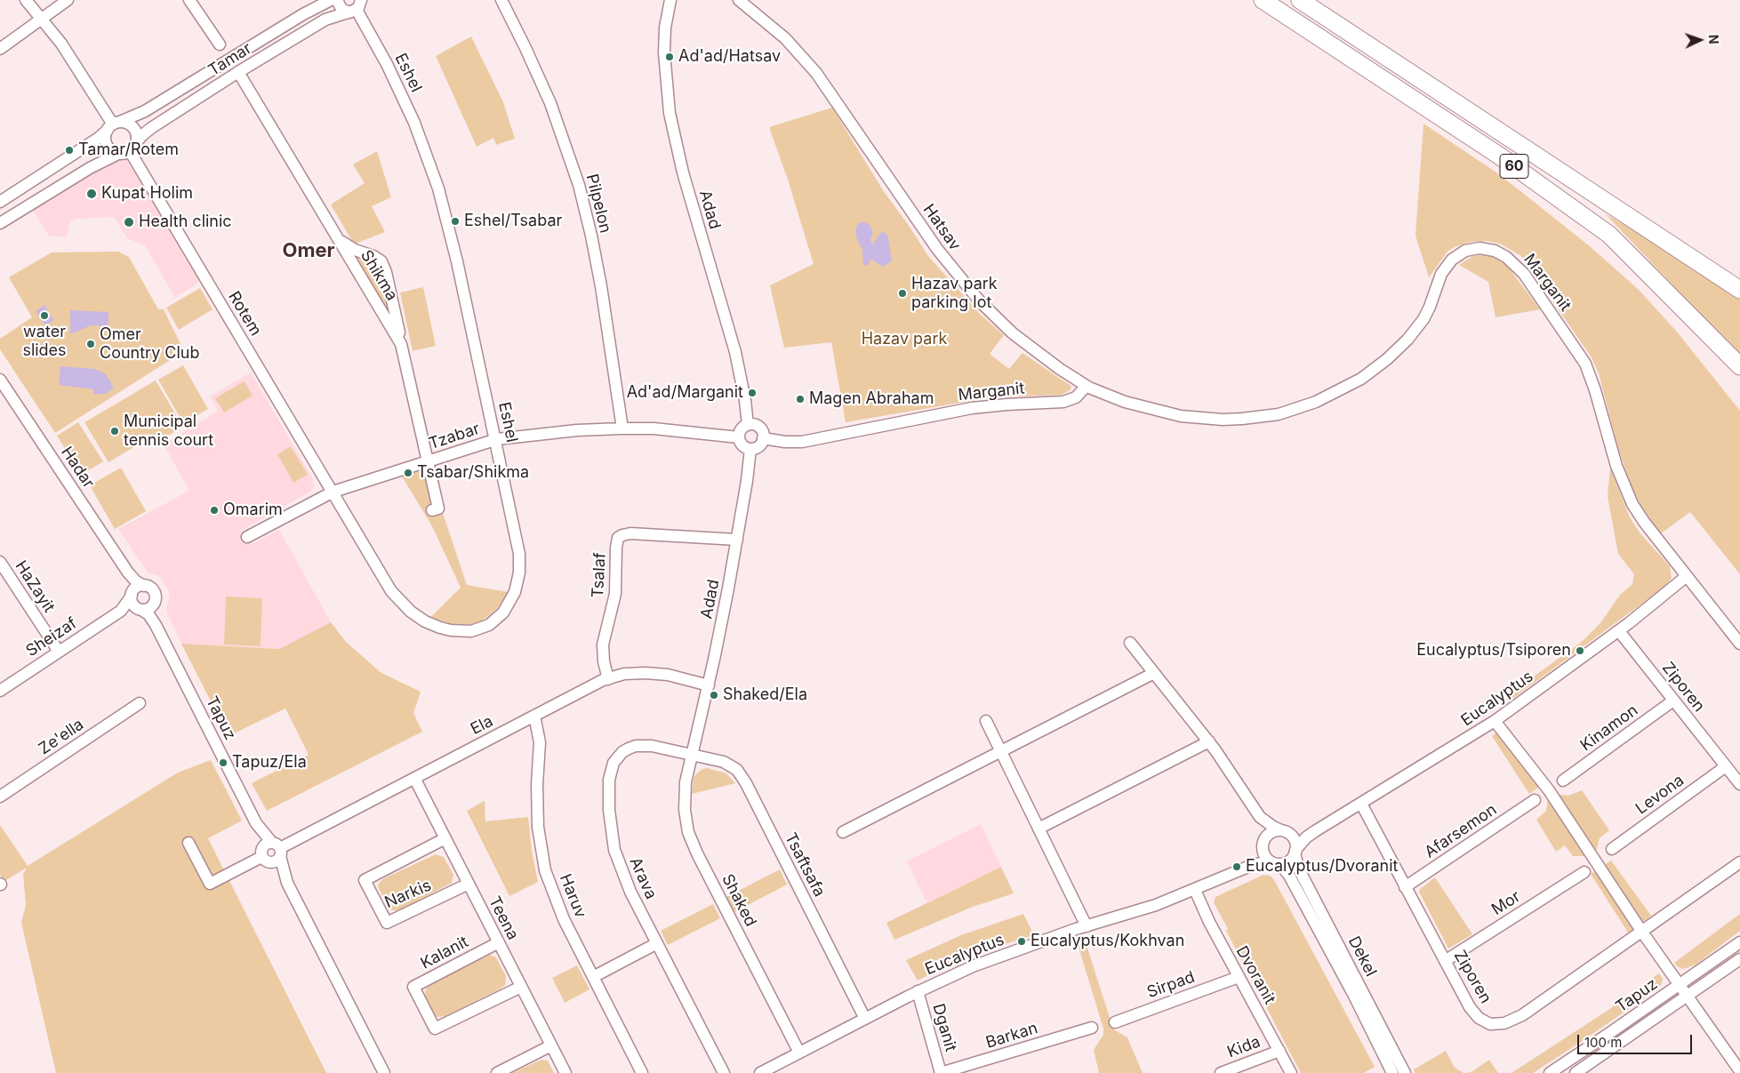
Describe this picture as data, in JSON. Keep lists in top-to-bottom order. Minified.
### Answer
{"streets":{"highway":["60"],"street":["Tamar","Eshel","Pilpelon","Adad","Hatsav","Shikma","Marganit","Rotem","Tzabar","Hadar","Tsalaf","HaZayit","Sheizaf","Ziporen","Eucalyptus","Tapuz","Ela","Kinamon","Ze'ella","Levona","Afarsemon","Tsaftsafa","Arava","Narkis","Haruv","Shaked","Mor","Teena","Kalanit","Dekel","Dvoranit","Sirpad","Dganit","Barkan","Kida"]},"crossings":[["Tamar","Eshel"],["Tamar","Shikma"],["Tamar","Rotem"],["Eshel","Rotem"],["Eshel","Tzabar"],["Pilpelon","Tzabar"],["Adad","Marganit"],["Adad","Tzabar"],["Adad","Tsalaf"],["Adad","Ela"],["Adad","Tsaftsafa"],["Adad","Arava"],["Adad","Shaked"],["Hatsav","Marganit"],["Shikma","Tzabar"],["Marganit","Tzabar"],["Marganit","Eucalyptus"],["Rotem","Tzabar"],["Hadar","Sheizaf"],["Hadar","Tapuz"],["Tsalaf","Ela"],["HaZayit","Sheizaf"],["Sheizaf","Tapuz"],["Ziporen","Eucalyptus"],["Ziporen","Kinamon"],["Ziporen","Levona"],["Ziporen","Afarsemon"],["Ziporen","Mor"],["Eucalyptus","Tsaftsafa"],["Eucalyptus","Shaked"],["Eucalyptus","Dekel"],["Eucalyptus","Dvoranit"],["Eucalyptus","Dganit"],["Tapuz","Ela"],["Ela","Haruv"],["Ela","Teena"],["Tsaftsafa","Arava"],["Tsaftsafa","Shaked"],["Arava","Shaked"],["Narkis","Teena"],["Teena","Kalanit"],["Dvoranit","Sirpad"],["Dvoranit","Kida"],["Dganit","Barkan"]],"districts":["Omer"],"parks":["Hazav park"],"places":["Ad'ad/Hatsav","Tamar/Rotem","Kupat Holim","Eshel/Tsabar","Health clinic","Hazav park parking lot","water slides","Omer Country Club","Ad'ad/Marganit","Magen Abraham","Municipal tennis court","Tsabar/Shikma","Omarim","Eucalyptus/Tsiporen","Shaked/Ela","Tapuz/Ela","Eucalyptus/Dvoranit","Eucalyptus/Kokhvan"],"scale_bar":"100 m","north":"right"}
